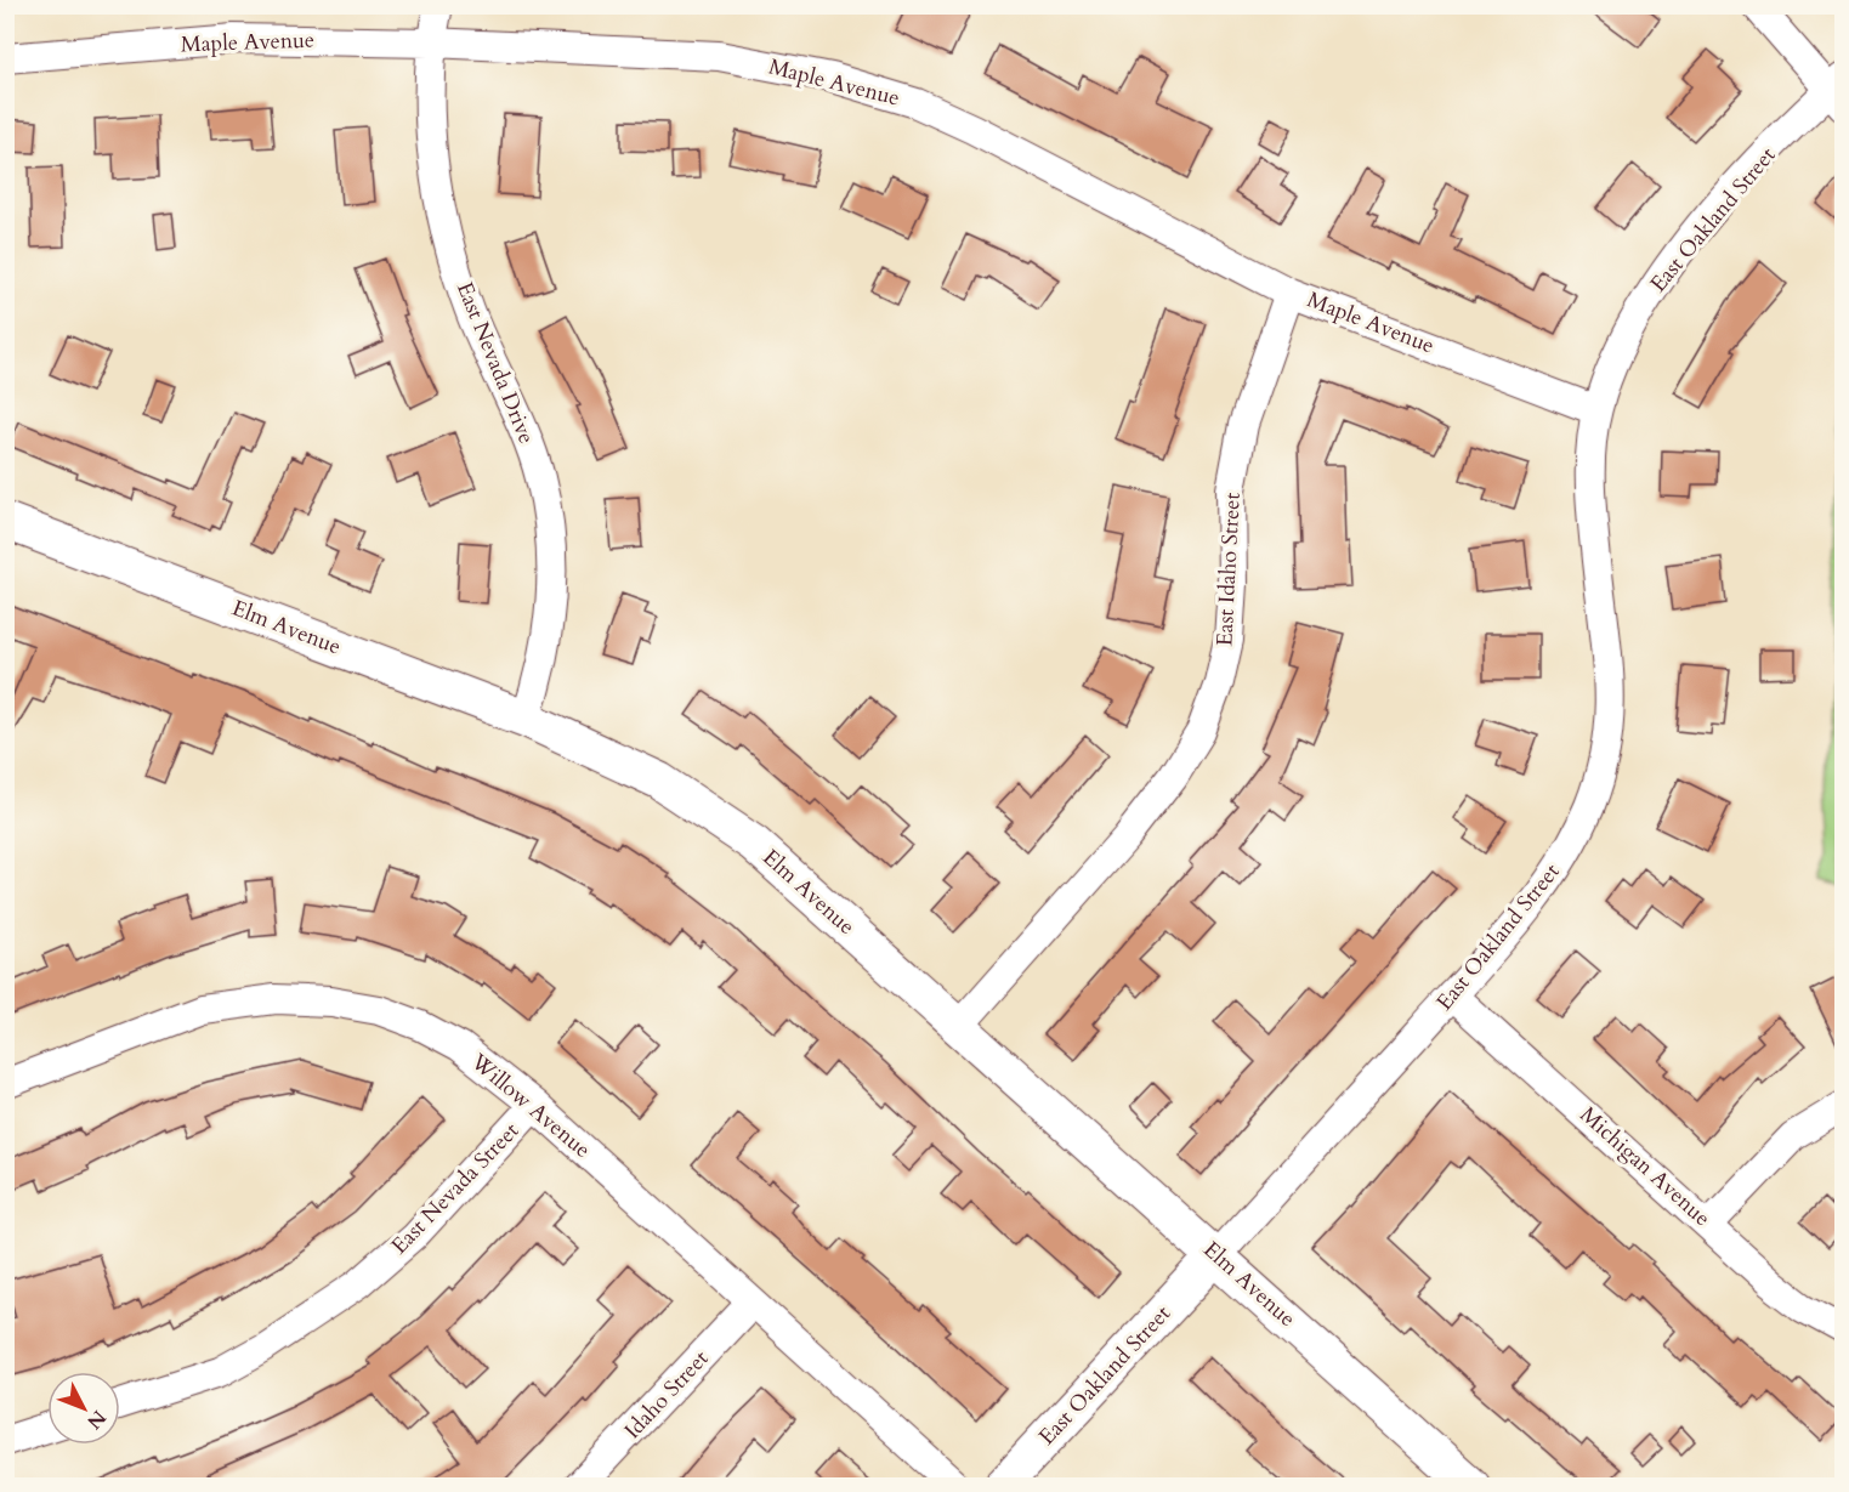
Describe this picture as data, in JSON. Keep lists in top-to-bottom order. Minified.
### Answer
{"streets":{"street":["Maple Avenue","East Oakland Street","East Nevada Drive","East Idaho Street","Elm Avenue","Willow Avenue","Michigan Avenue","East Nevada Street","Idaho Street"]},"crossings":[["Maple Avenue","East Oakland Street"],["Maple Avenue","East Nevada Drive"],["Maple Avenue","East Idaho Street"],["East Oakland Street","Elm Avenue"],["East Oakland Street","Michigan Avenue"],["East Nevada Drive","Elm Avenue"],["East Idaho Street","Elm Avenue"],["Willow Avenue","East Nevada Street"],["Willow Avenue","Idaho Street"]],"north":"bottom right"}
